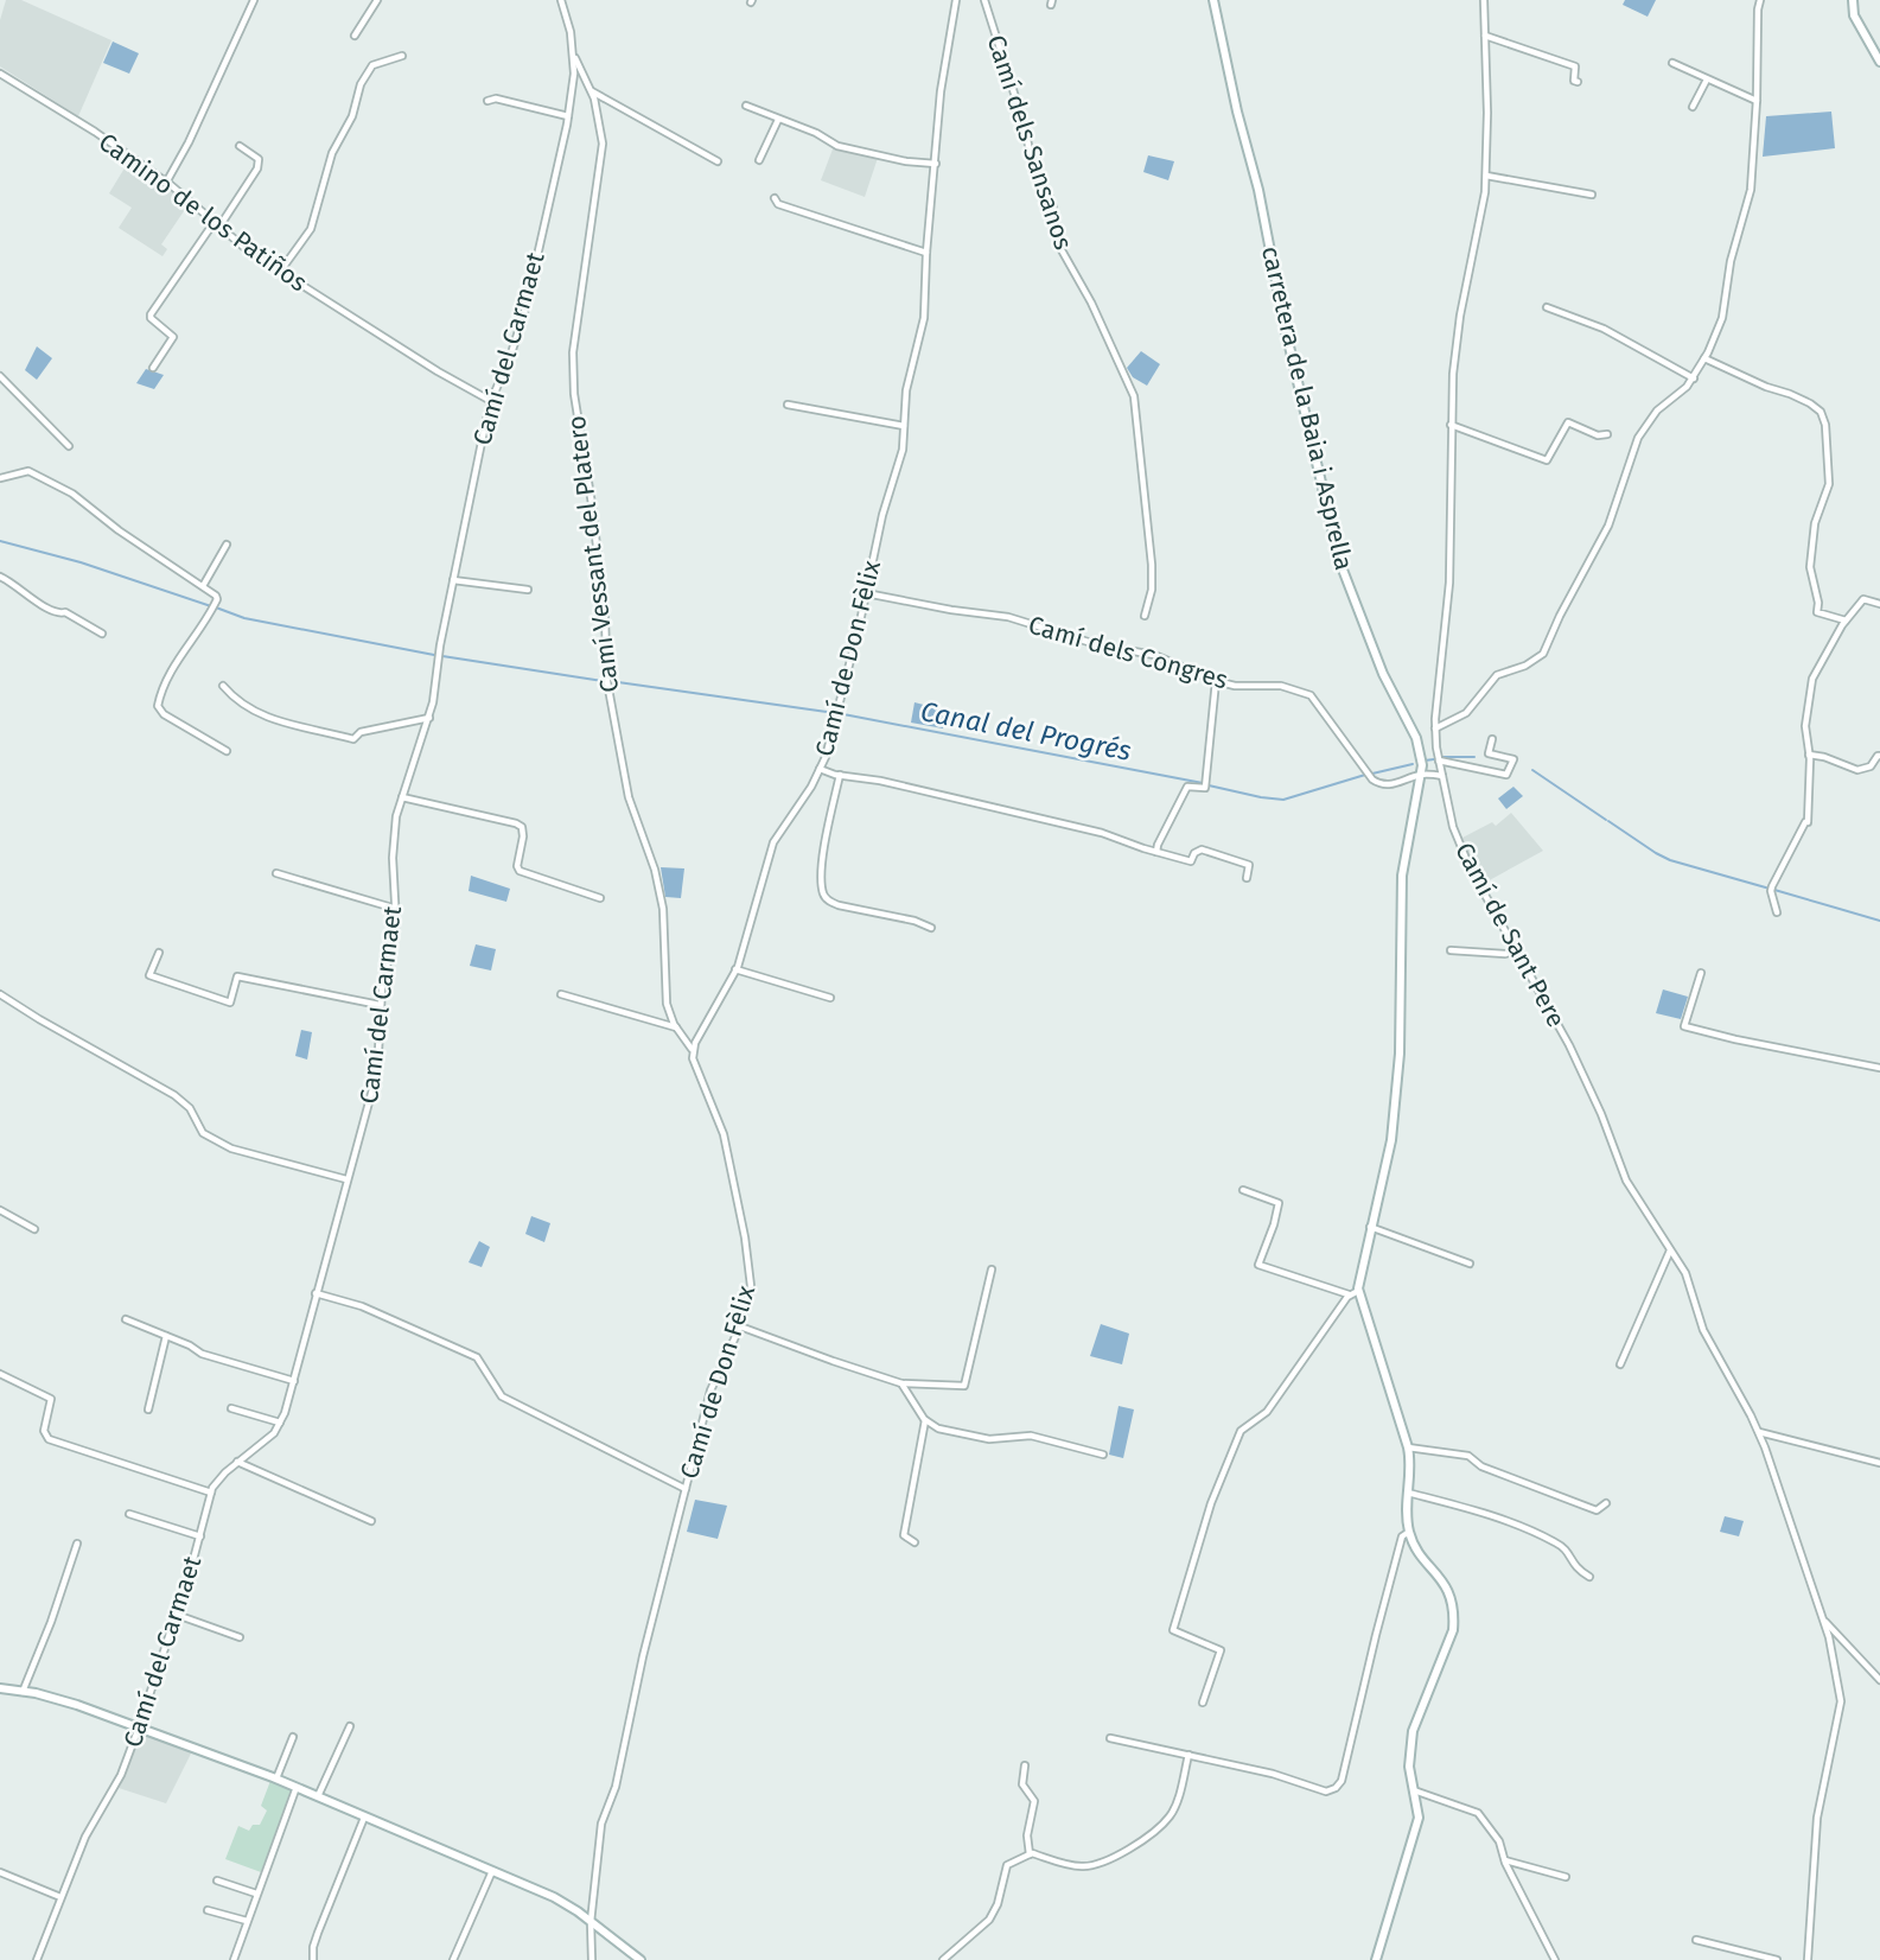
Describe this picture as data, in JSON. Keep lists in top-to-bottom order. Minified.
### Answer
{"streets":{"main road":["carretera de la Baia i Asprella"],"street":["Camí dels Sansanos","Camino de los Patiños","Camí del Carmaet","Camí Vessant del Platero","Camí dels Congres","Camí de Don Fèlix","Camí de Sant Pere"]},"crossings":[["Camino de los Patiños","Camí del Carmaet"],["Camí del Carmaet","Camí Vessant del Platero"],["carretera de la Baia i Asprella","Camí dels Congres"],["Camí Vessant del Platero","Camí de Don Fèlix"],["Camí dels Congres","Camí de Don Fèlix"],["Camí dels Congres","Camí de Sant Pere"]],"water":["Canal del Progrés"]}
